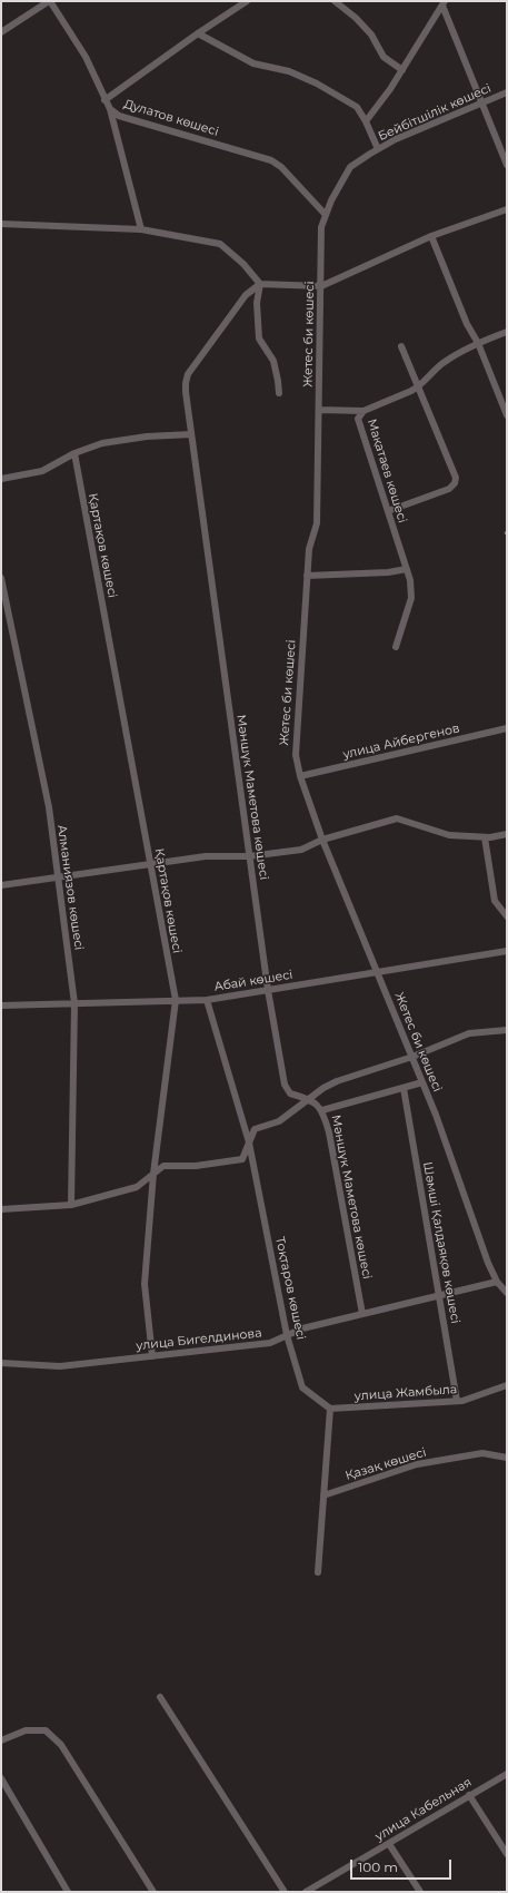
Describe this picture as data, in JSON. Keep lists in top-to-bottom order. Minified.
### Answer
{"streets":{"street":["Бейбітшілік көшесі","Дулатов көшесі","Жетес би көшесі","Мақатаев көшесі","Қартақов көшесі","улица Айбергенов","Мәншүк Маметова көшесі","Алманиязов көшесі","Абай көшесі","Шәмші Қалдаяқов көшесі","Тоқтаров көшесі","улица Бигелдинова","улица Жамбыла","Қазақ көшесі","улица Кабельная"]},"crossings":[["Бейбітшілік көшесі","Жетес би көшесі"],["Дулатов көшесі","Жетес би көшесі"],["Жетес би көшесі","улица Айбергенов"],["Жетес би көшесі","Абай көшесі"],["Жетес би көшесі","улица Бигелдинова"],["Қартақов көшесі","Абай көшесі"],["Қартақов көшесі","улица Бигелдинова"],["Мәншүк Маметова көшесі","Абай көшесі"],["Мәншүк Маметова көшесі","улица Бигелдинова"],["Алманиязов көшесі","Абай көшесі"],["Абай көшесі","Тоқтаров көшесі"],["Шәмші Қалдаяқов көшесі","улица Бигелдинова"],["Шәмші Қалдаяқов көшесі","улица Жамбыла"],["Тоқтаров көшесі","улица Бигелдинова"],["Тоқтаров көшесі","улица Жамбыла"]],"scale_bar":"100 m"}
